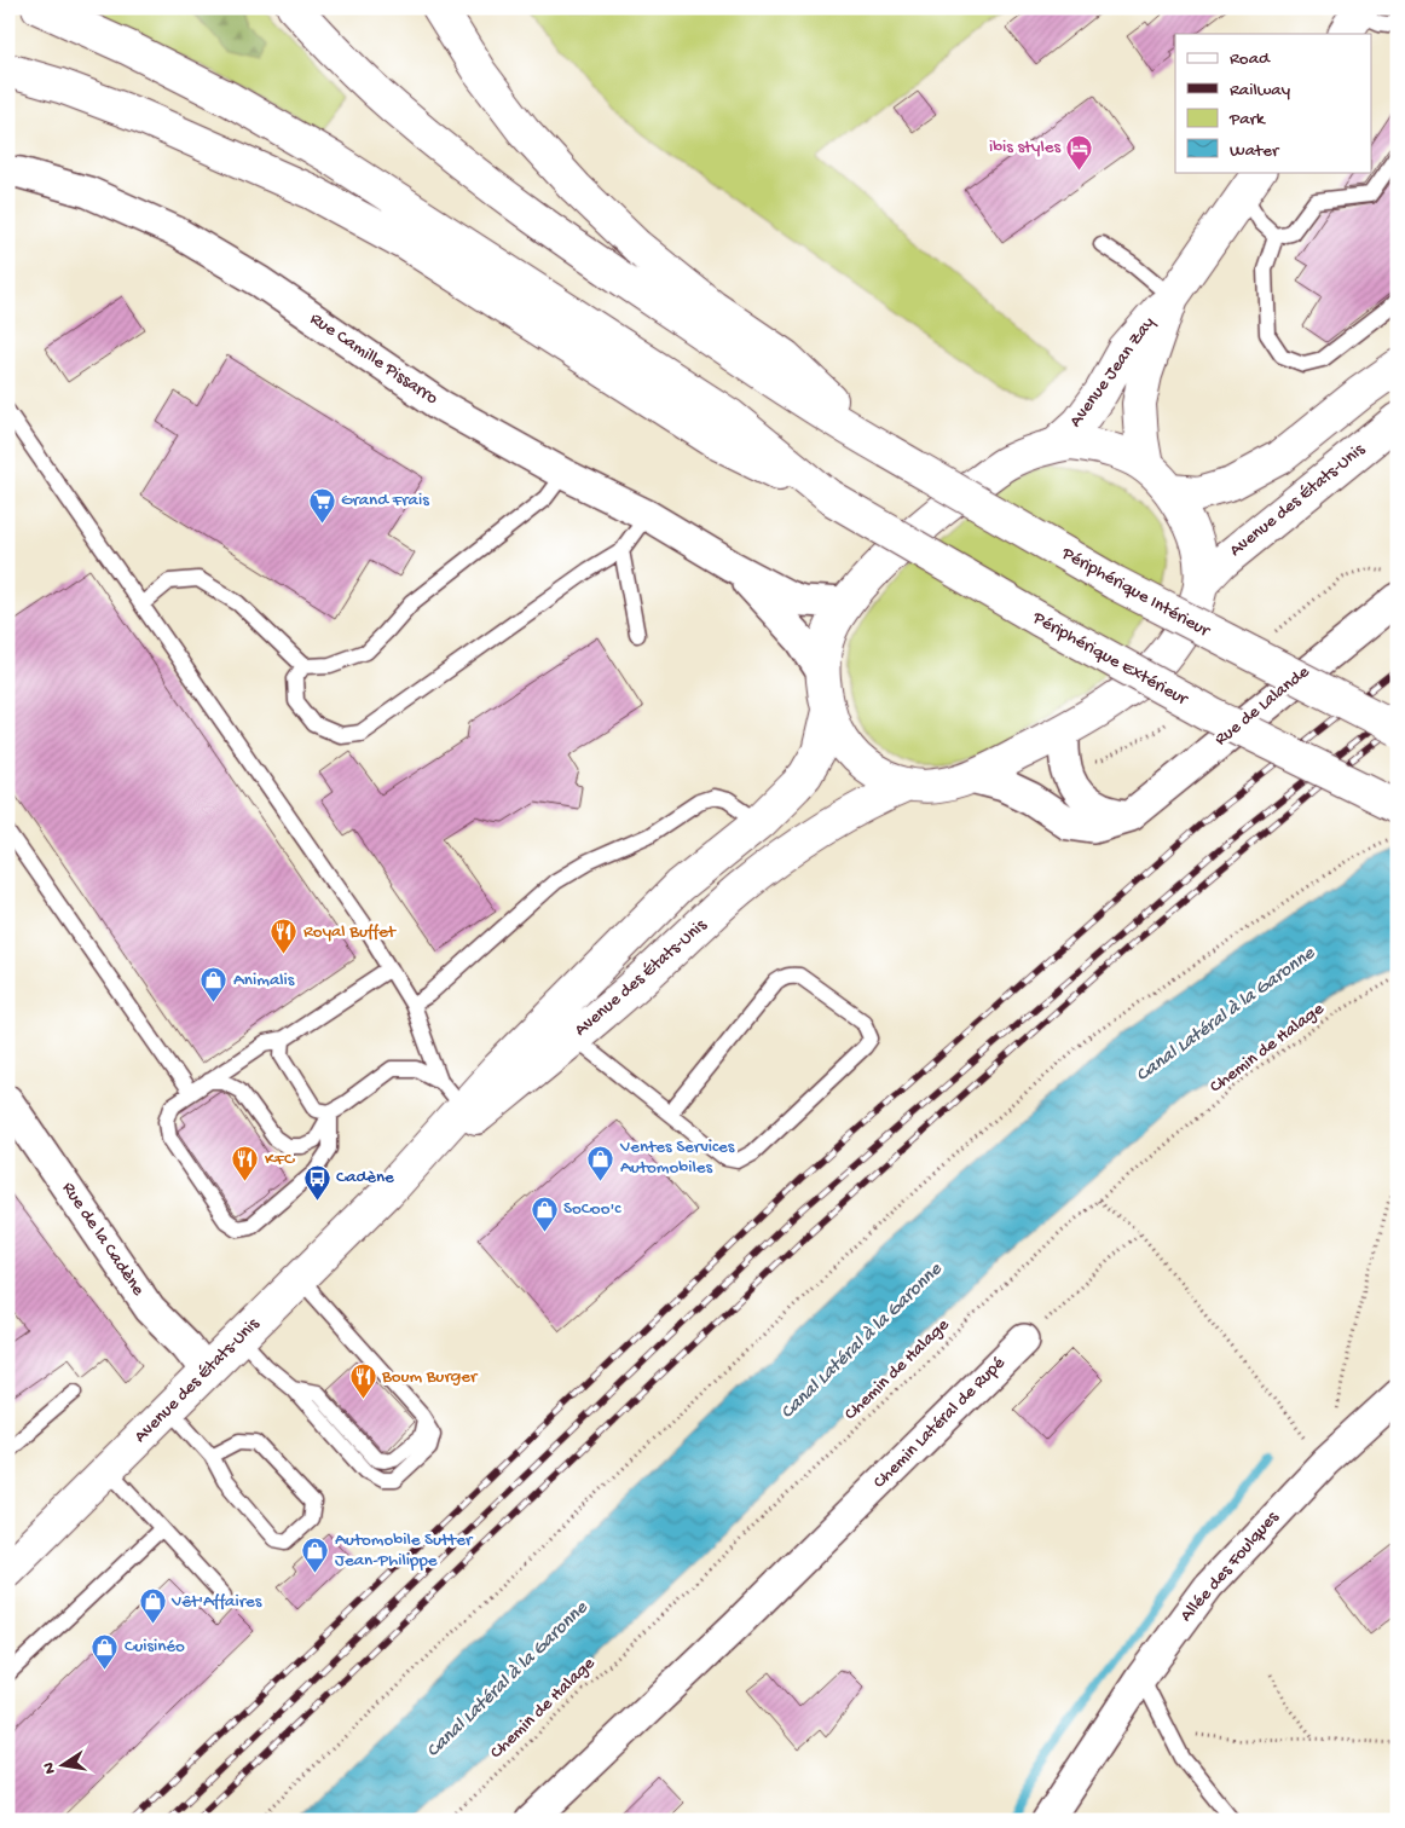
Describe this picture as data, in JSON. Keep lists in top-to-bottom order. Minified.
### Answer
{"streets":{"main road":["Avenue Jean Zay","Avenue des États-Unis","Périphérique Intérieur","Périphérique Extérieur"],"street":["Rue Camille Pissarro","Rue de Lalande","Rue de la Cadène","Chemin Latéral de Rupé","Allée des Foulques"],"path":["Chemin de Halage"]},"crossings":[["Avenue des États-Unis","Rue de la Cadène"]],"water":["Canal Latéral à la Garonne"],"places":{"hotel":["ibis styles"],"supermarket":["Grand Frais"],"restaurant":["Royal Buffet","KFC","Boum Burger"],"shop":["Animalis","Ventes Services Automobiles","SoCoo'c","Automobile Sutter Jean-Philippe","Vêt'Affaires","Cuisinéo"],"bus stop":["Cadène"]},"legend":["Road","Railway","Park","Water"],"north":"left"}
